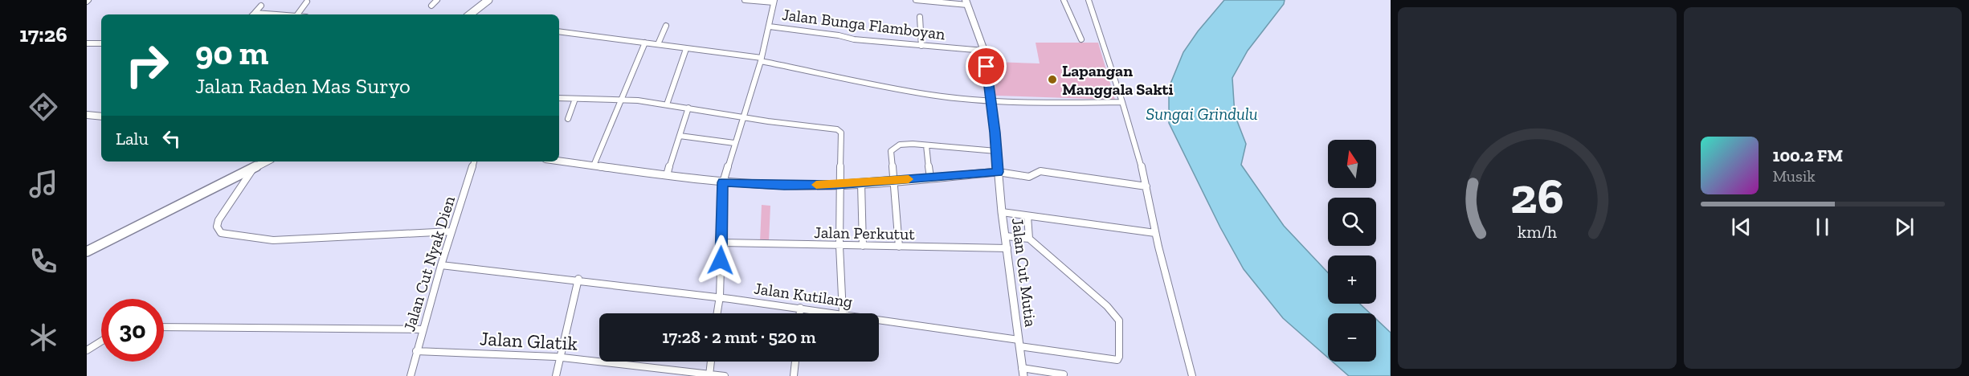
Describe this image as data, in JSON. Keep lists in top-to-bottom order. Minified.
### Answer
{"streets":{"street":["Jalan Bunga Flamboyan","Jalan Perkutut","Jalan Cut Nyak Dien","Jalan Cut Mutia","Jalan Kutilang","Jalan Glatik"]},"crossings":[["Jalan Bunga Flamboyan","Jalan Cut Mutia"],["Jalan Perkutut","Jalan Cut Mutia"],["Jalan Cut Nyak Dien","Jalan Kutilang"],["Jalan Cut Nyak Dien","Jalan Glatik"],["Jalan Cut Mutia","Jalan Kutilang"]],"water":["Sungai Grindulu"],"places":["Lapangan Manggala Sakti"],"north":"top","page":{"tabs":"17:26","turn":["90 m","Jalan Raden Mas Suryo"],"then":"Lalu","song":["100.2 FM","Musik"],"map_buttons":["+","−"],"limit":"30","trip":"17:28 · 2 mnt · 520 m","gauge":["26","km/h"]}}
